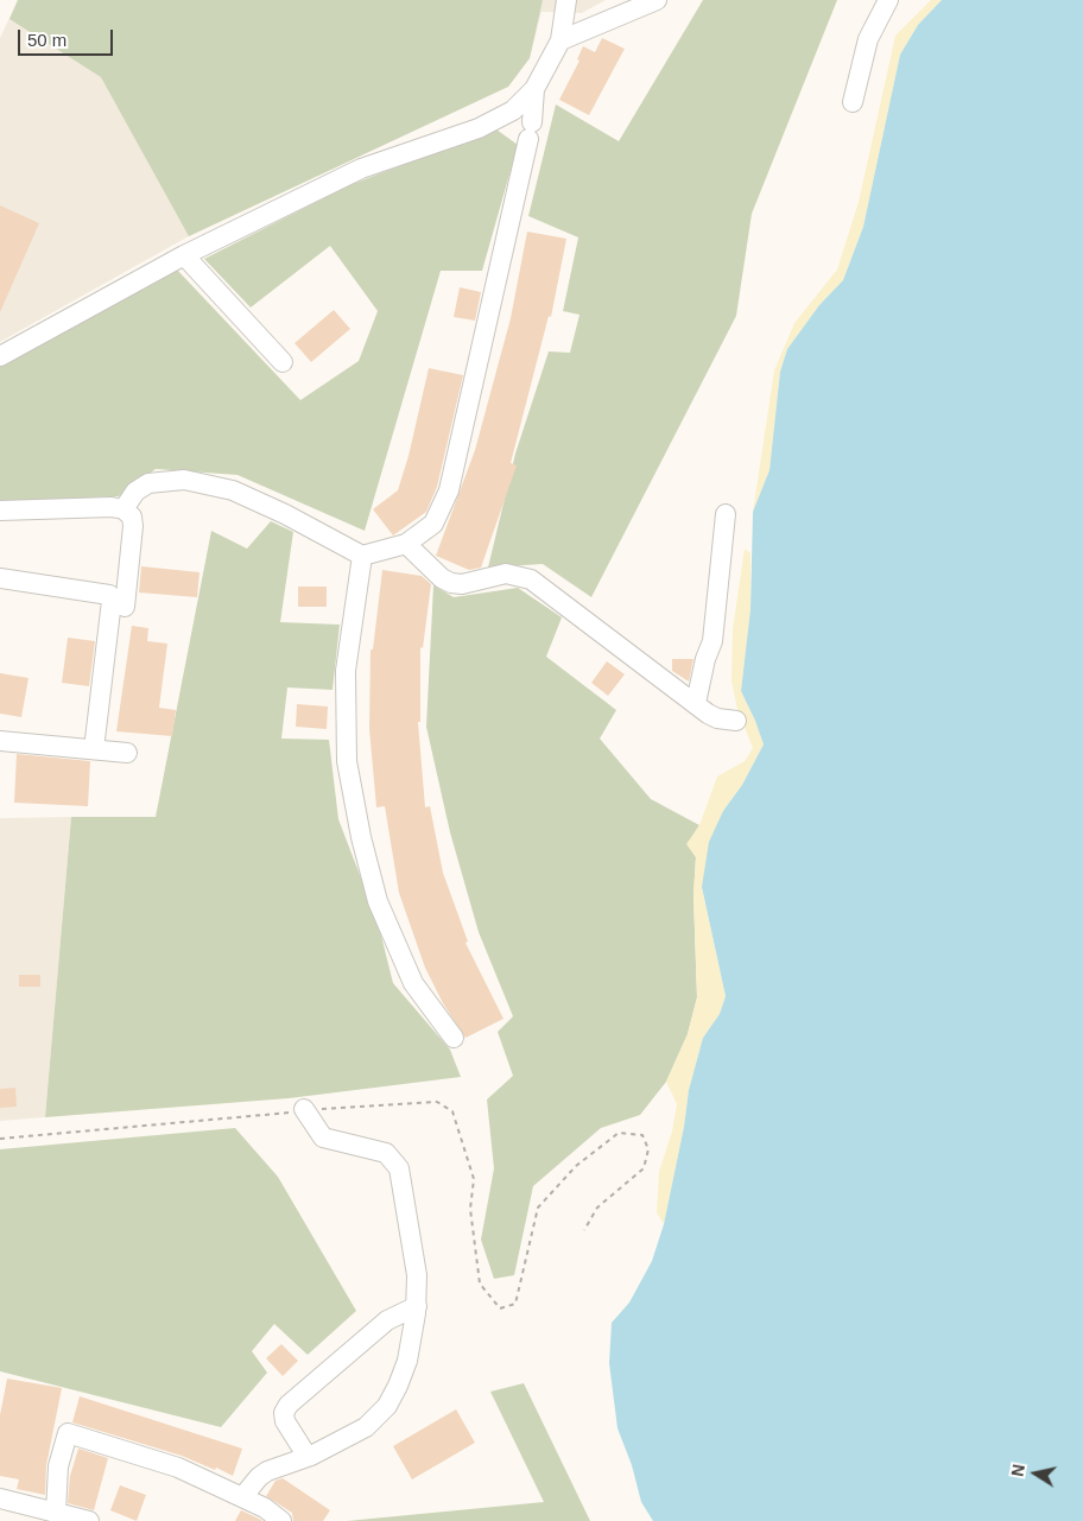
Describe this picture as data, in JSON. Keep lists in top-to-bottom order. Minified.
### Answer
{"scale_bar":"50 m","north":"left"}
